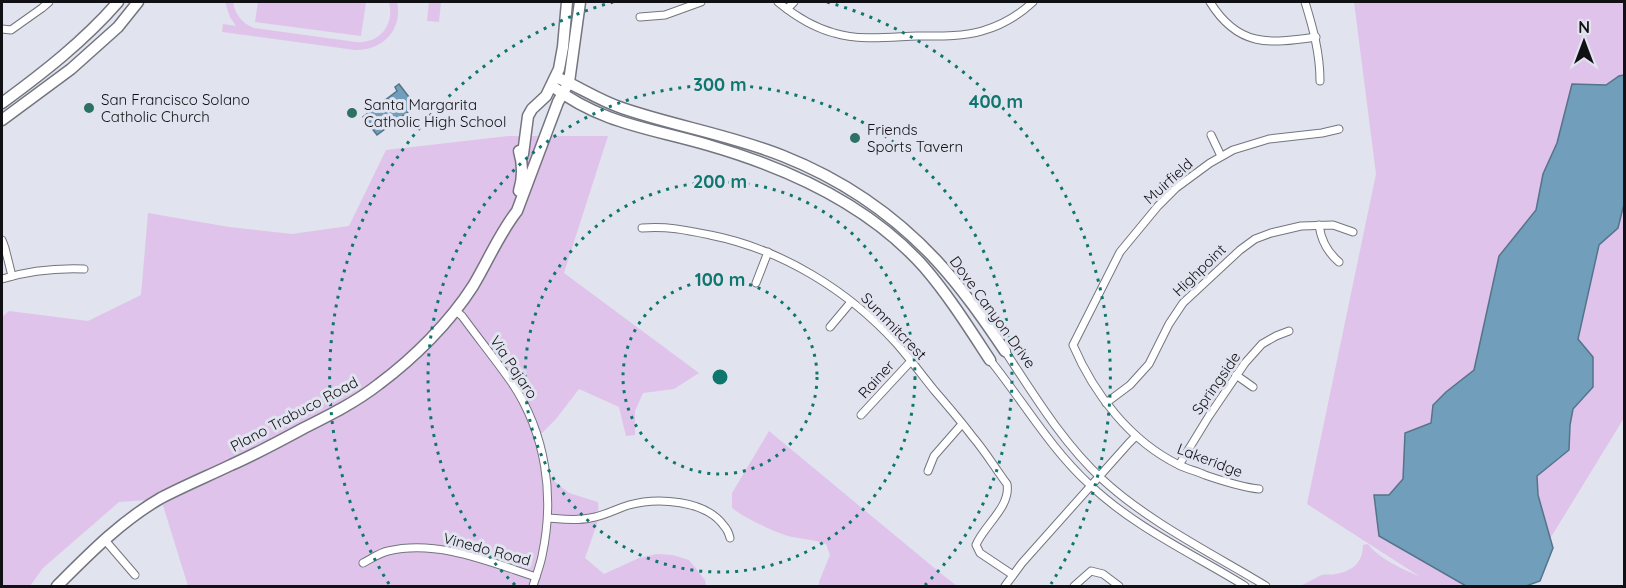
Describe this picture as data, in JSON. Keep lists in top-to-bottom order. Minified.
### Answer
{"streets":{"street":["Muirfield","Highpoint","Dove Canyon Drive","Summitcrest","Via Pajaro","Rainer","Springside","Plano Trabuco Road","Lakeridge","Vinedo Road"]},"crossings":[["Muirfield","Lakeridge"],["Highpoint","Lakeridge"],["Dove Canyon Drive","Plano Trabuco Road"],["Summitcrest","Rainer"],["Via Pajaro","Plano Trabuco Road"],["Via Pajaro","Vinedo Road"],["Springside","Lakeridge"]],"places":["San Francisco Solano Catholic Church","Santa Margarita Catholic High School","Friends Sports Tavern"],"north":"top","rings":["300 m","400 m","200 m","100 m"]}
